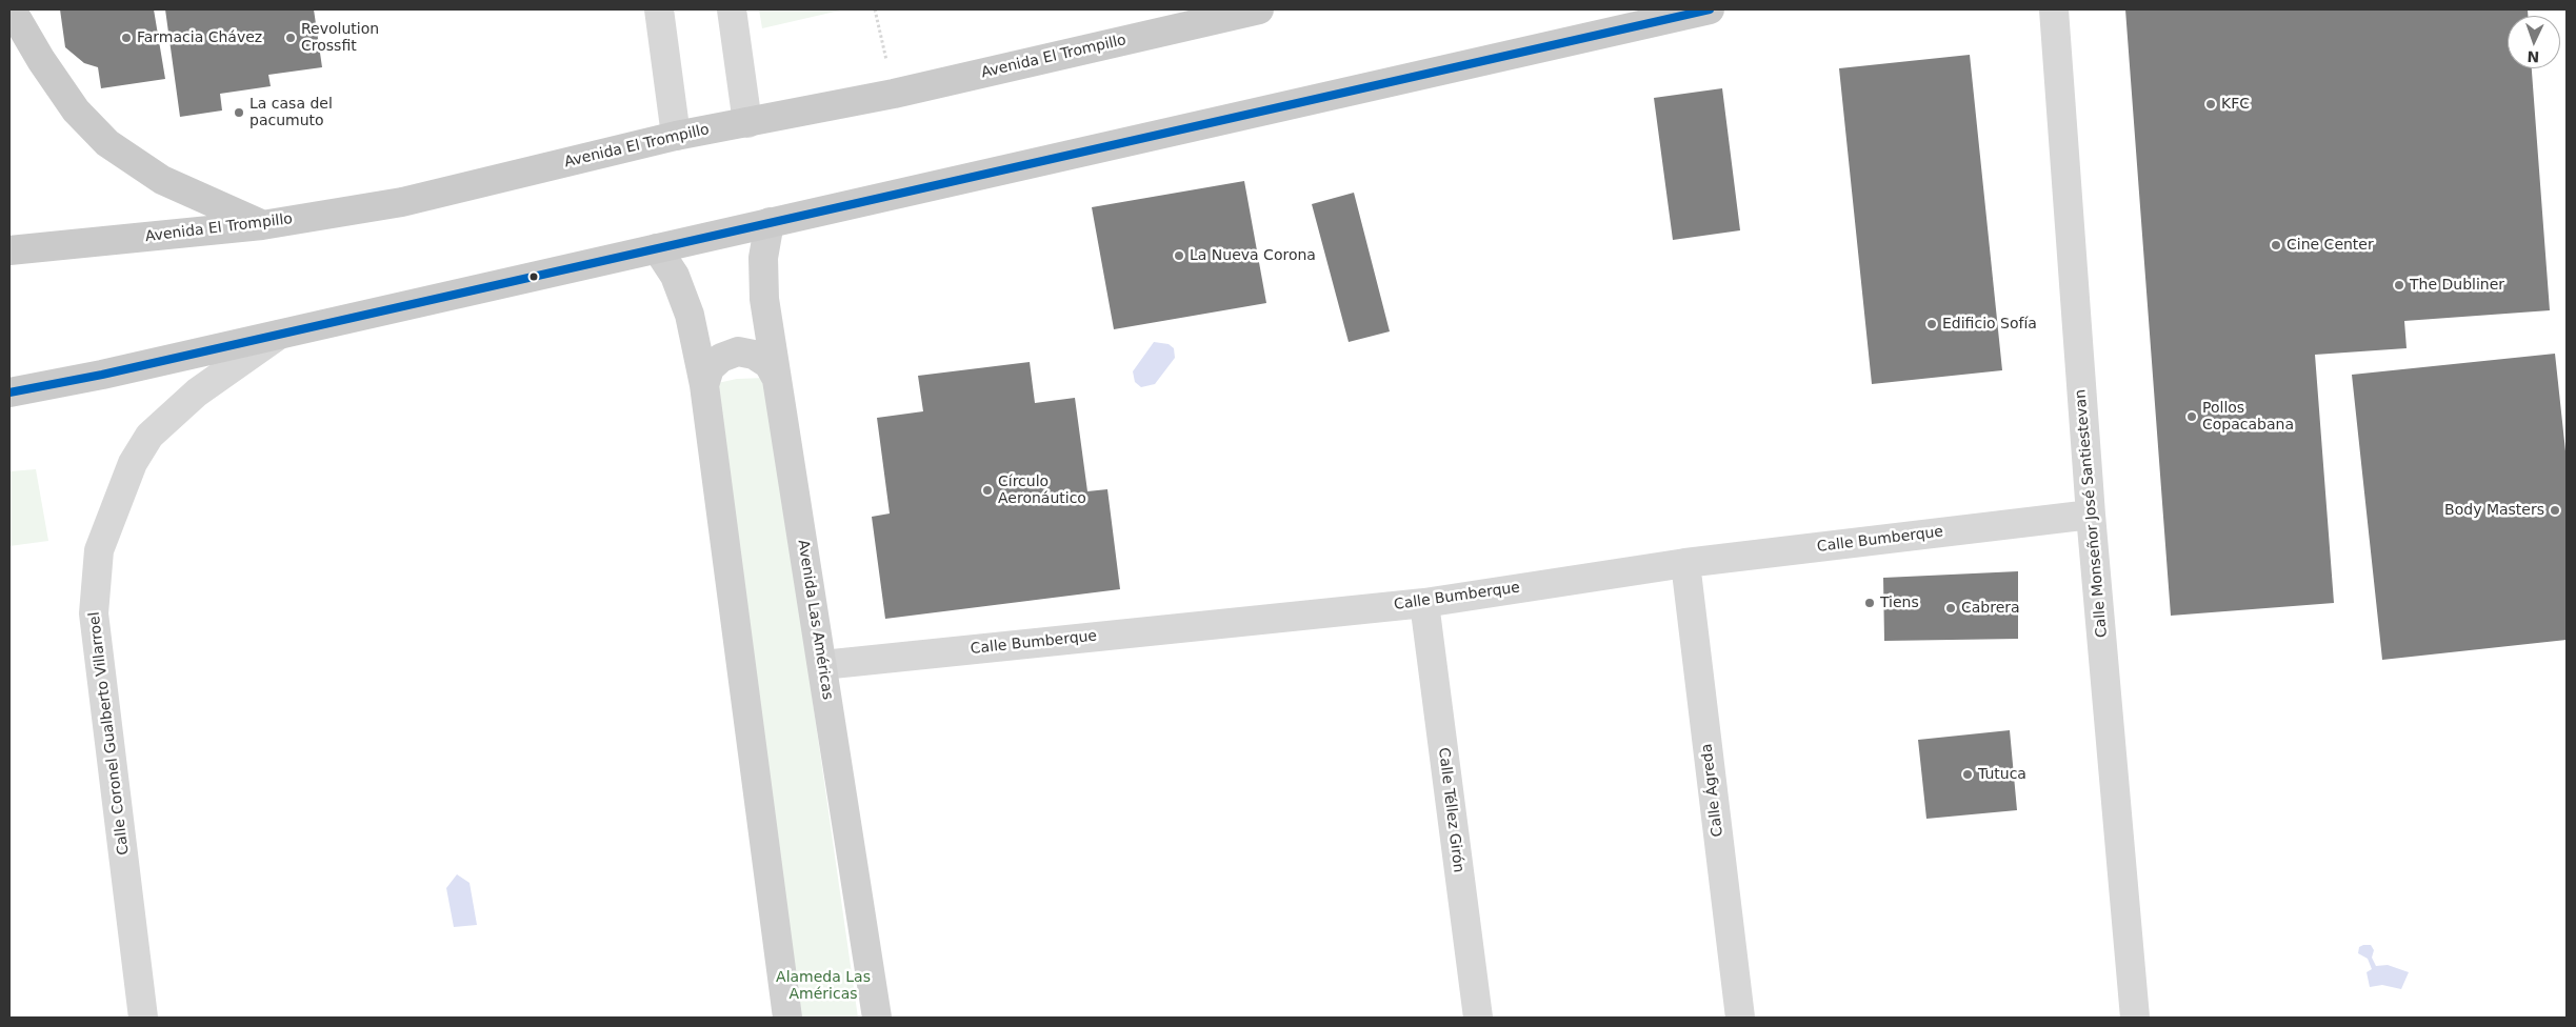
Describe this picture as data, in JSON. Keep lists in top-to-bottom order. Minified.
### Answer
{"streets":{"main road":["Avenida El Trompillo"],"street":["Calle Monseñor José Santiestevan","Calle Bumberque","Avenida Las Américas","Calle Coronel Gualberto Villarroel","Calle Ágreda","Calle Téllez Girón"]},"crossings":[["Calle Monseñor José Santiestevan","Calle Bumberque"],["Calle Bumberque","Avenida Las Américas"],["Calle Bumberque","Calle Ágreda"],["Calle Bumberque","Calle Téllez Girón"]],"parks":["Alameda Las Américas"],"places":["Farmacia Chávez","Revolution Crossfit","KFC","La casa del pacumuto","Cine Center","La Nueva Corona","The Dubliner","Edificio Sofía","Pollos Copacabana","Círculo Aeronáutico","Body Masters","Tiens","Cabrera","Tutuca"],"north":"bottom"}
